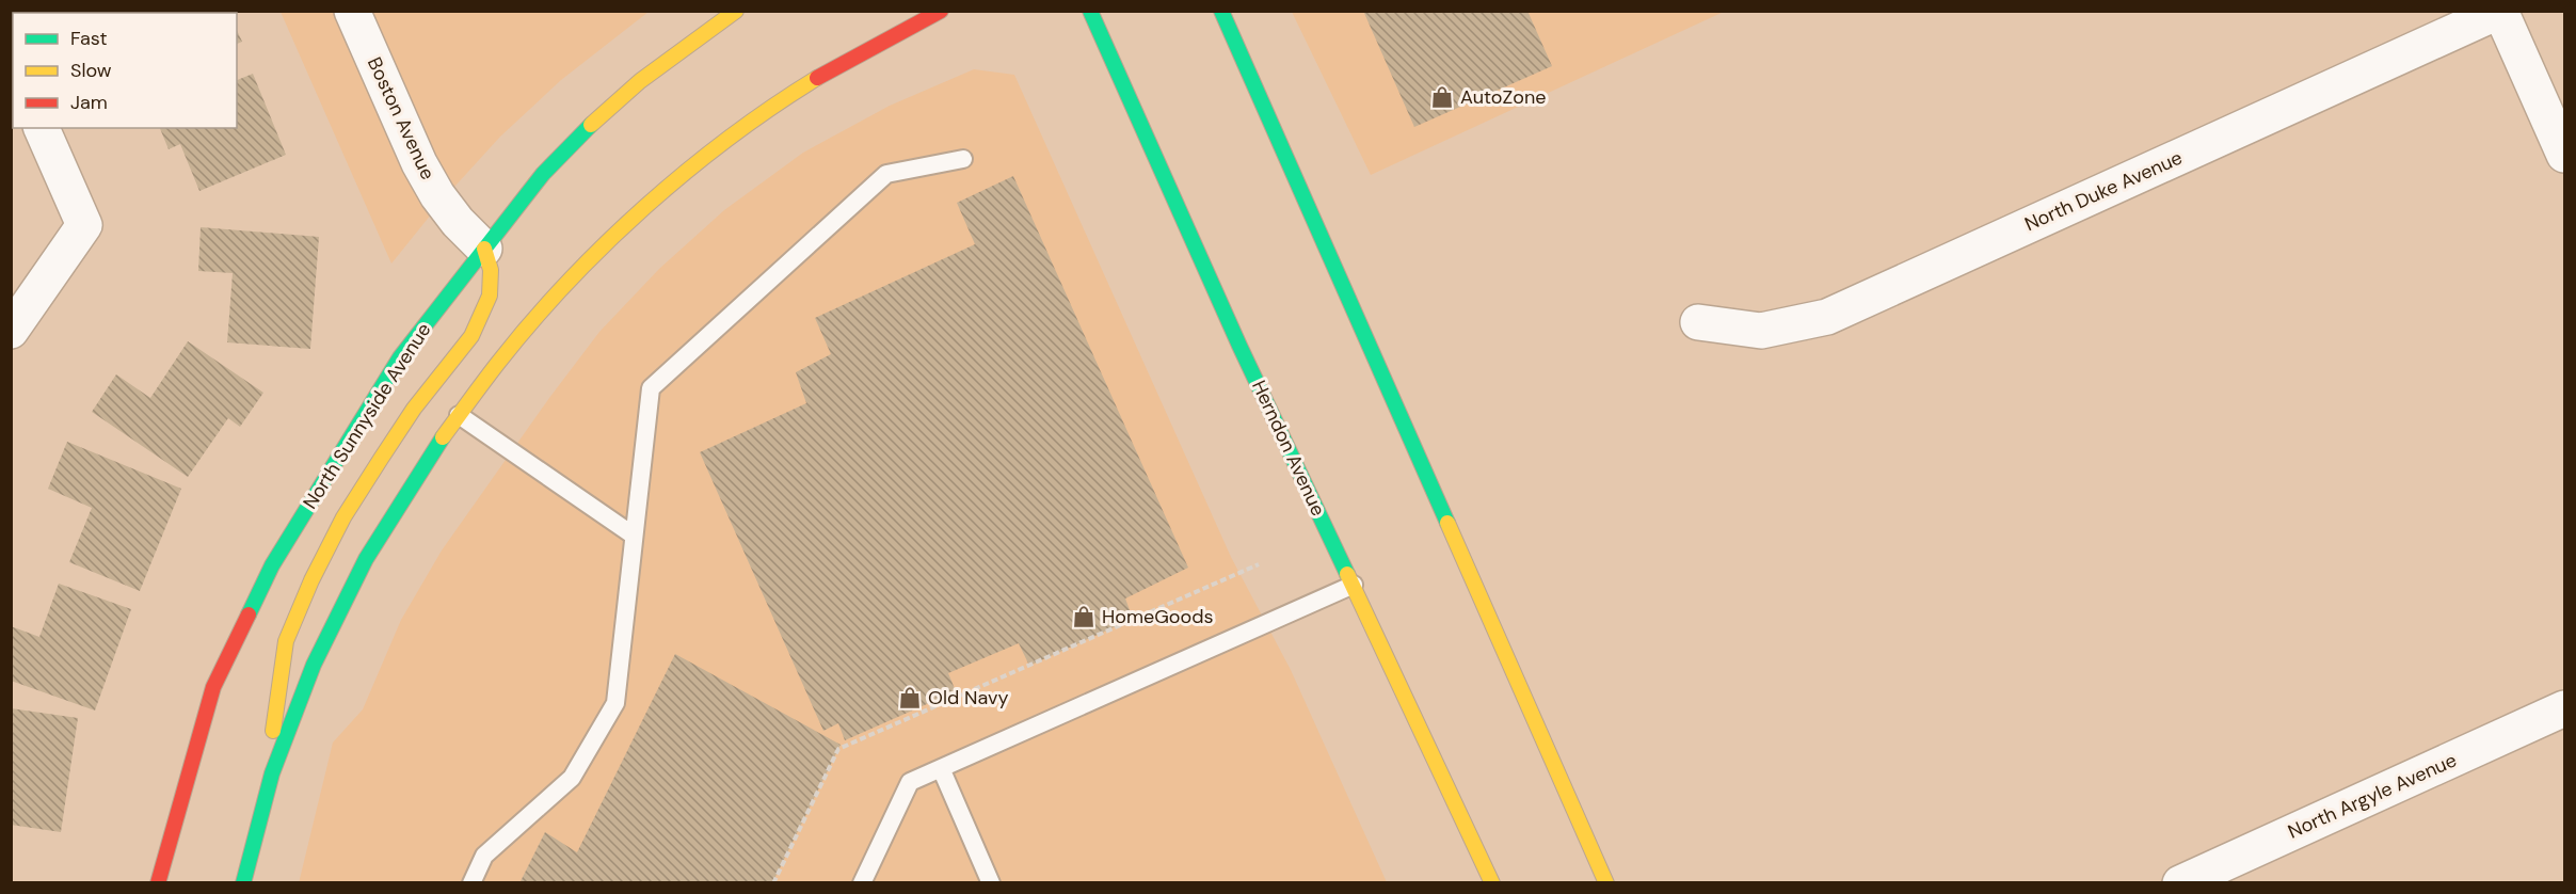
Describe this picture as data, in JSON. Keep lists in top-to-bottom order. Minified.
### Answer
{"streets":{"main road":["North Sunnyside Avenue","Herndon Avenue"],"street":["Boston Avenue","North Duke Avenue","North Argyle Avenue"]},"crossings":[["Boston Avenue","North Sunnyside Avenue"]],"places":{"shop":["AutoZone","HomeGoods","Old Navy"]},"legend":["Fast","Slow","Jam"]}
